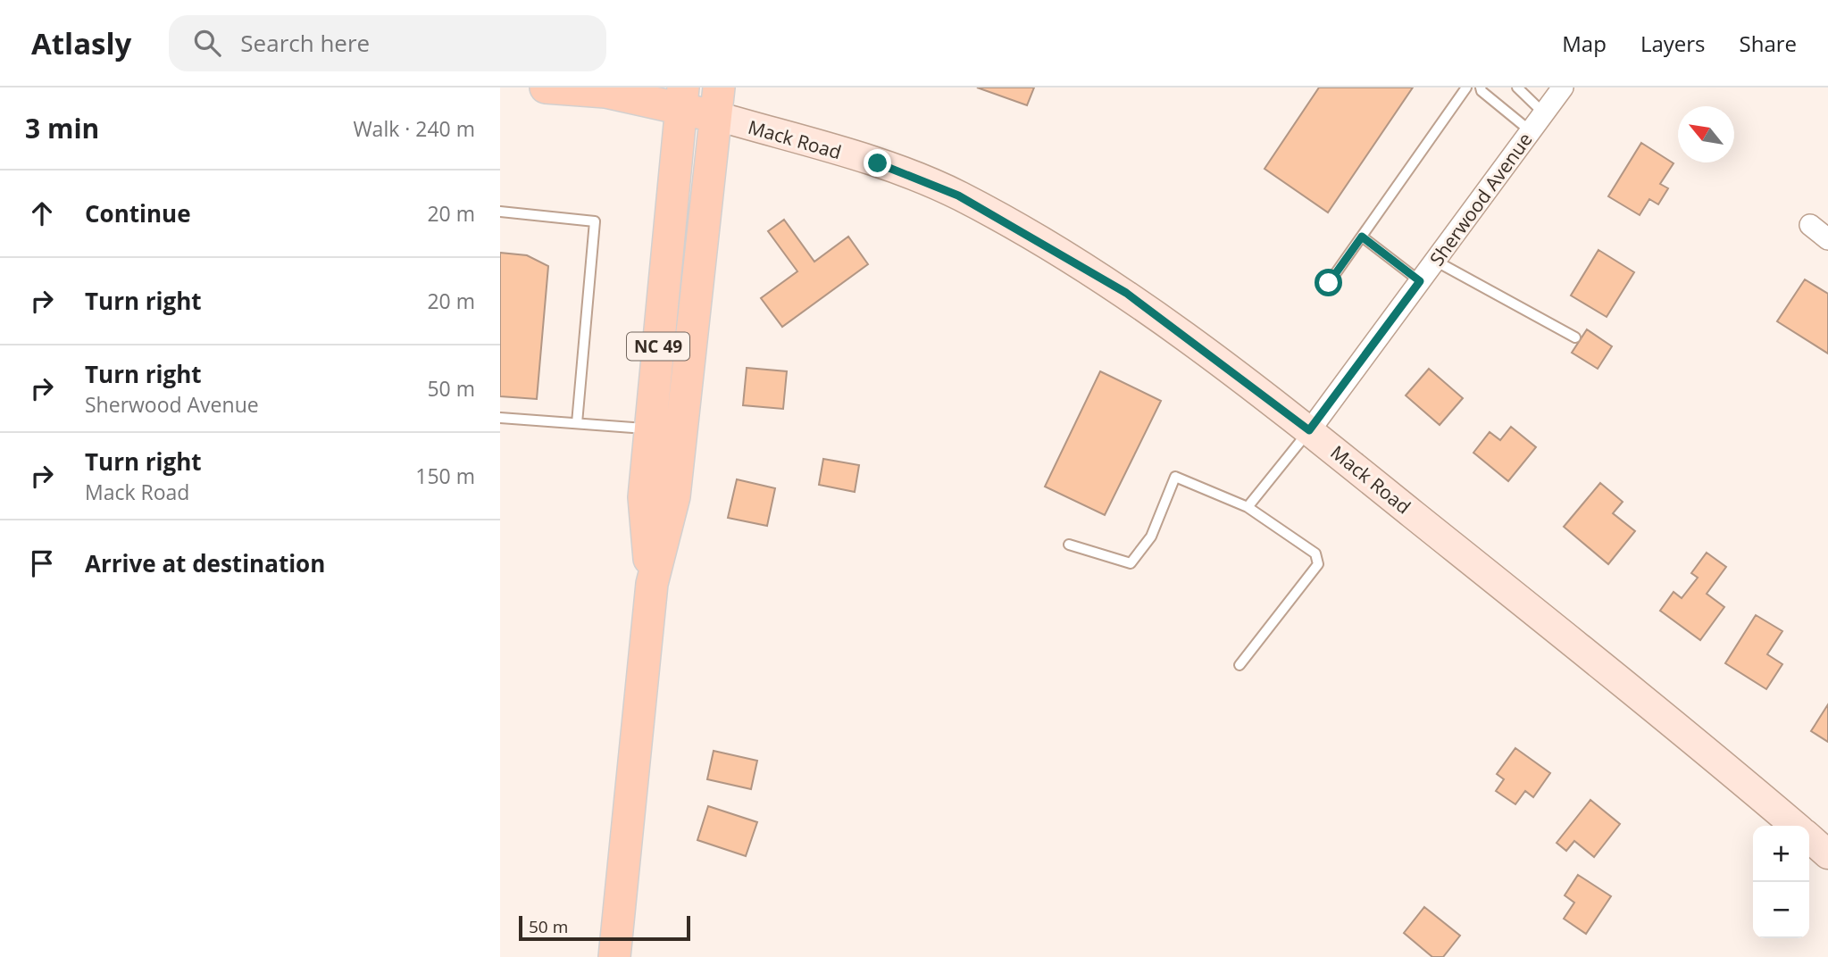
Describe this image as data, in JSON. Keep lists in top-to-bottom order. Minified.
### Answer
{"streets":{"main road":["Mack Road","NC 49"],"street":["Sherwood Avenue"]},"crossings":[["Mack Road","Sherwood Avenue"],["Mack Road","NC 49"]],"scale_bar":"50 m","north":"top left","page":{"header":"Atlasly","search":"Search here","nav":["Map","Layers","Share"],"heading":["3 min","Walk · 240 m"],"list":[["Continue","20 m"],["Turn right","20 m"],["Turn right","Sherwood Avenue","50 m"],["Turn right","Mack Road","150 m"],"Arrive at destination"],"map_buttons":["+","−"],"scale":"50 m"}}
